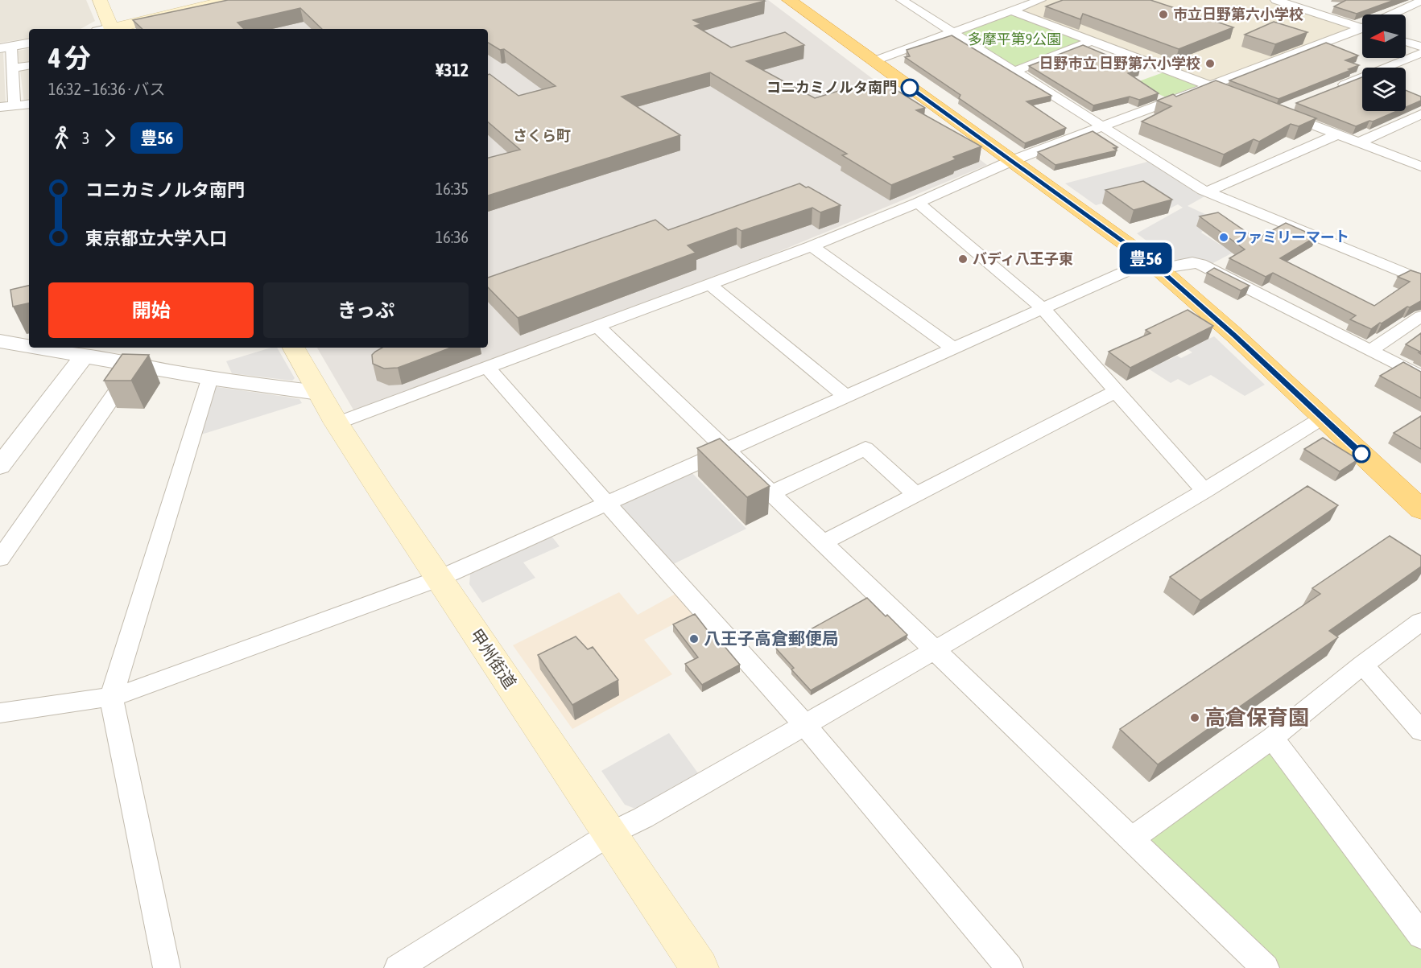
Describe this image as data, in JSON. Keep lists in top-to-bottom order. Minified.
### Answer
{"streets":{"main road":["甲州街道"]},"districts":["さくら町"],"parks":["多摩平第9公園"],"places":["市立日野第六小学校","日野市立 日野第六小学校","コニカミノルタ南門","ファミリーマート","バディ八王子東","八王子高倉郵便局","高倉保育園"],"lines":["bus line 豊56"],"north":"left","page":{"on_map":"豊56","heading":["4 分","16:32 – 16:36 · バス","¥312"],"legs":["3","豊56"],"list":[{"name":"コニカミノルタ南門","value":"16:35"},{"name":"東京都立大学入口","value":"16:36"}],"buttons":["開始","きっぷ"]}}
